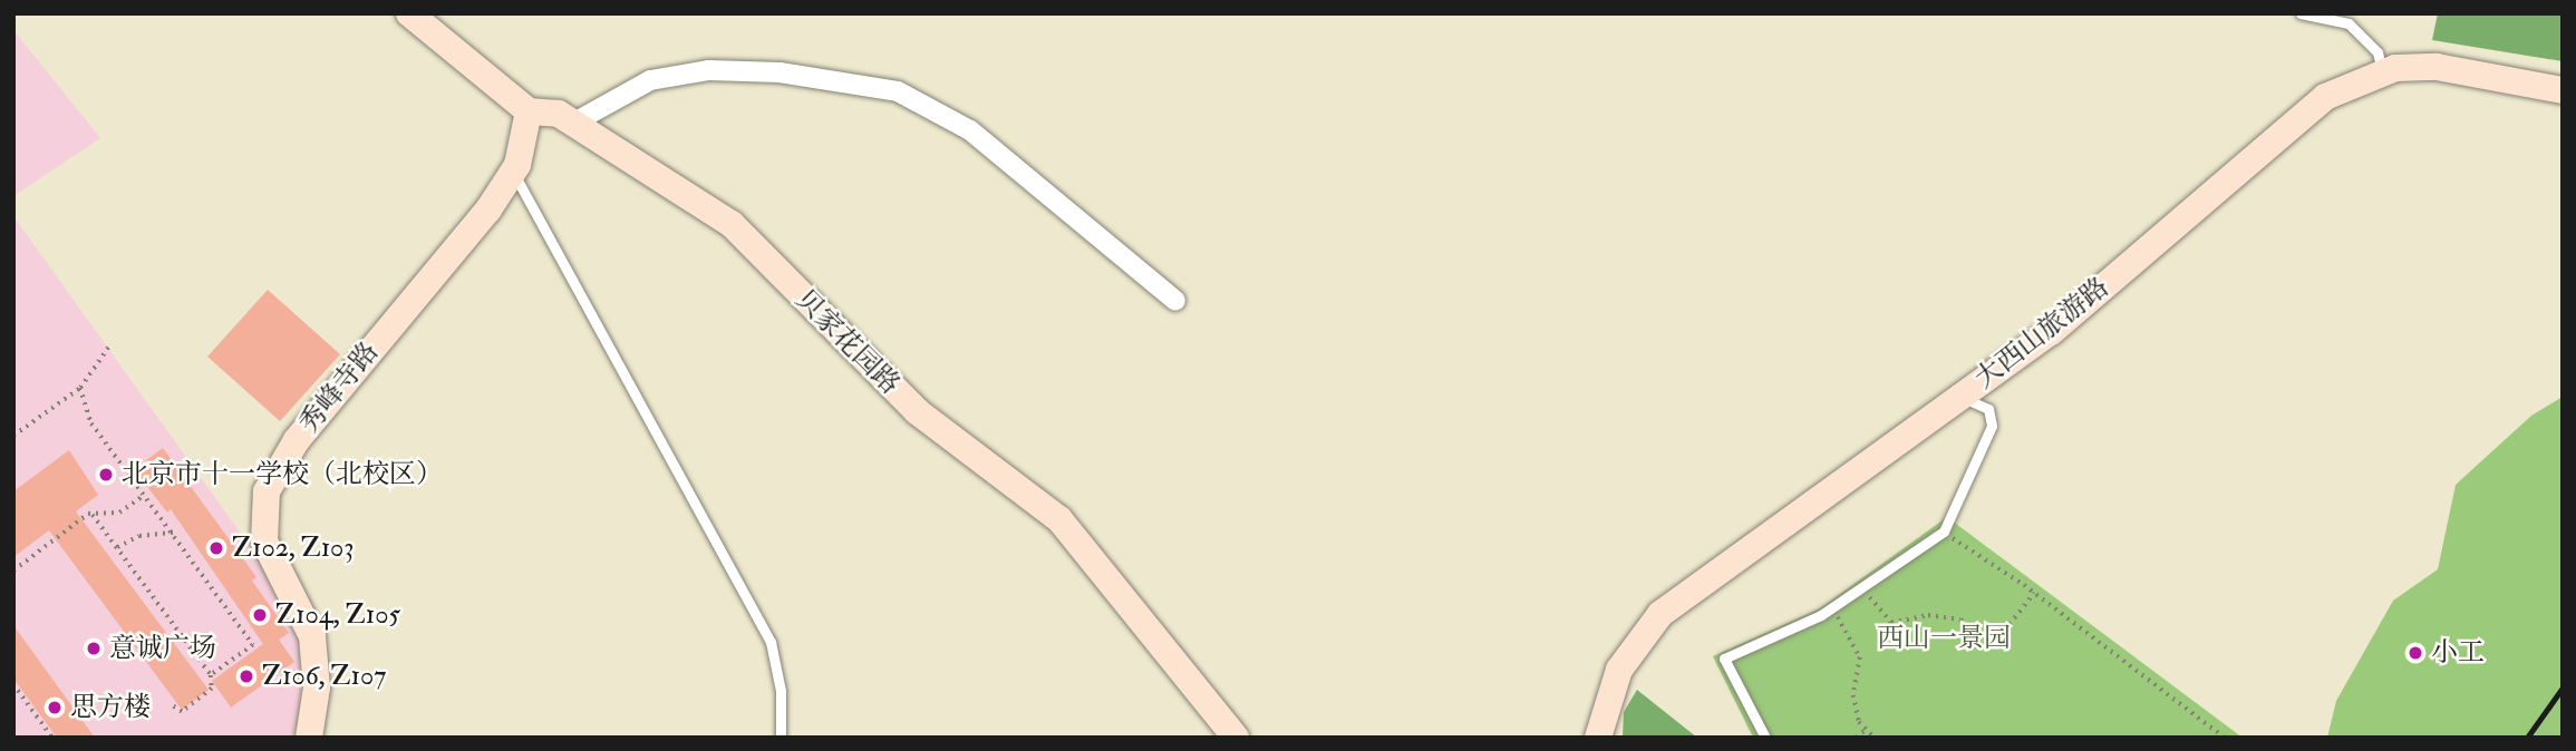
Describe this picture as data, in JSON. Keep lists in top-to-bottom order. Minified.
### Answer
{"streets":{"street":["大西山旅游路","贝家花园路","秀峰寺路"]},"crossings":[["贝家花园路","秀峰寺路"]],"parks":["西山一景园"],"places":["北京市十一学校（北校区）","Z102, Z103","Z104, Z105","意诚广场","小工","Z106, Z107","思方楼"]}
